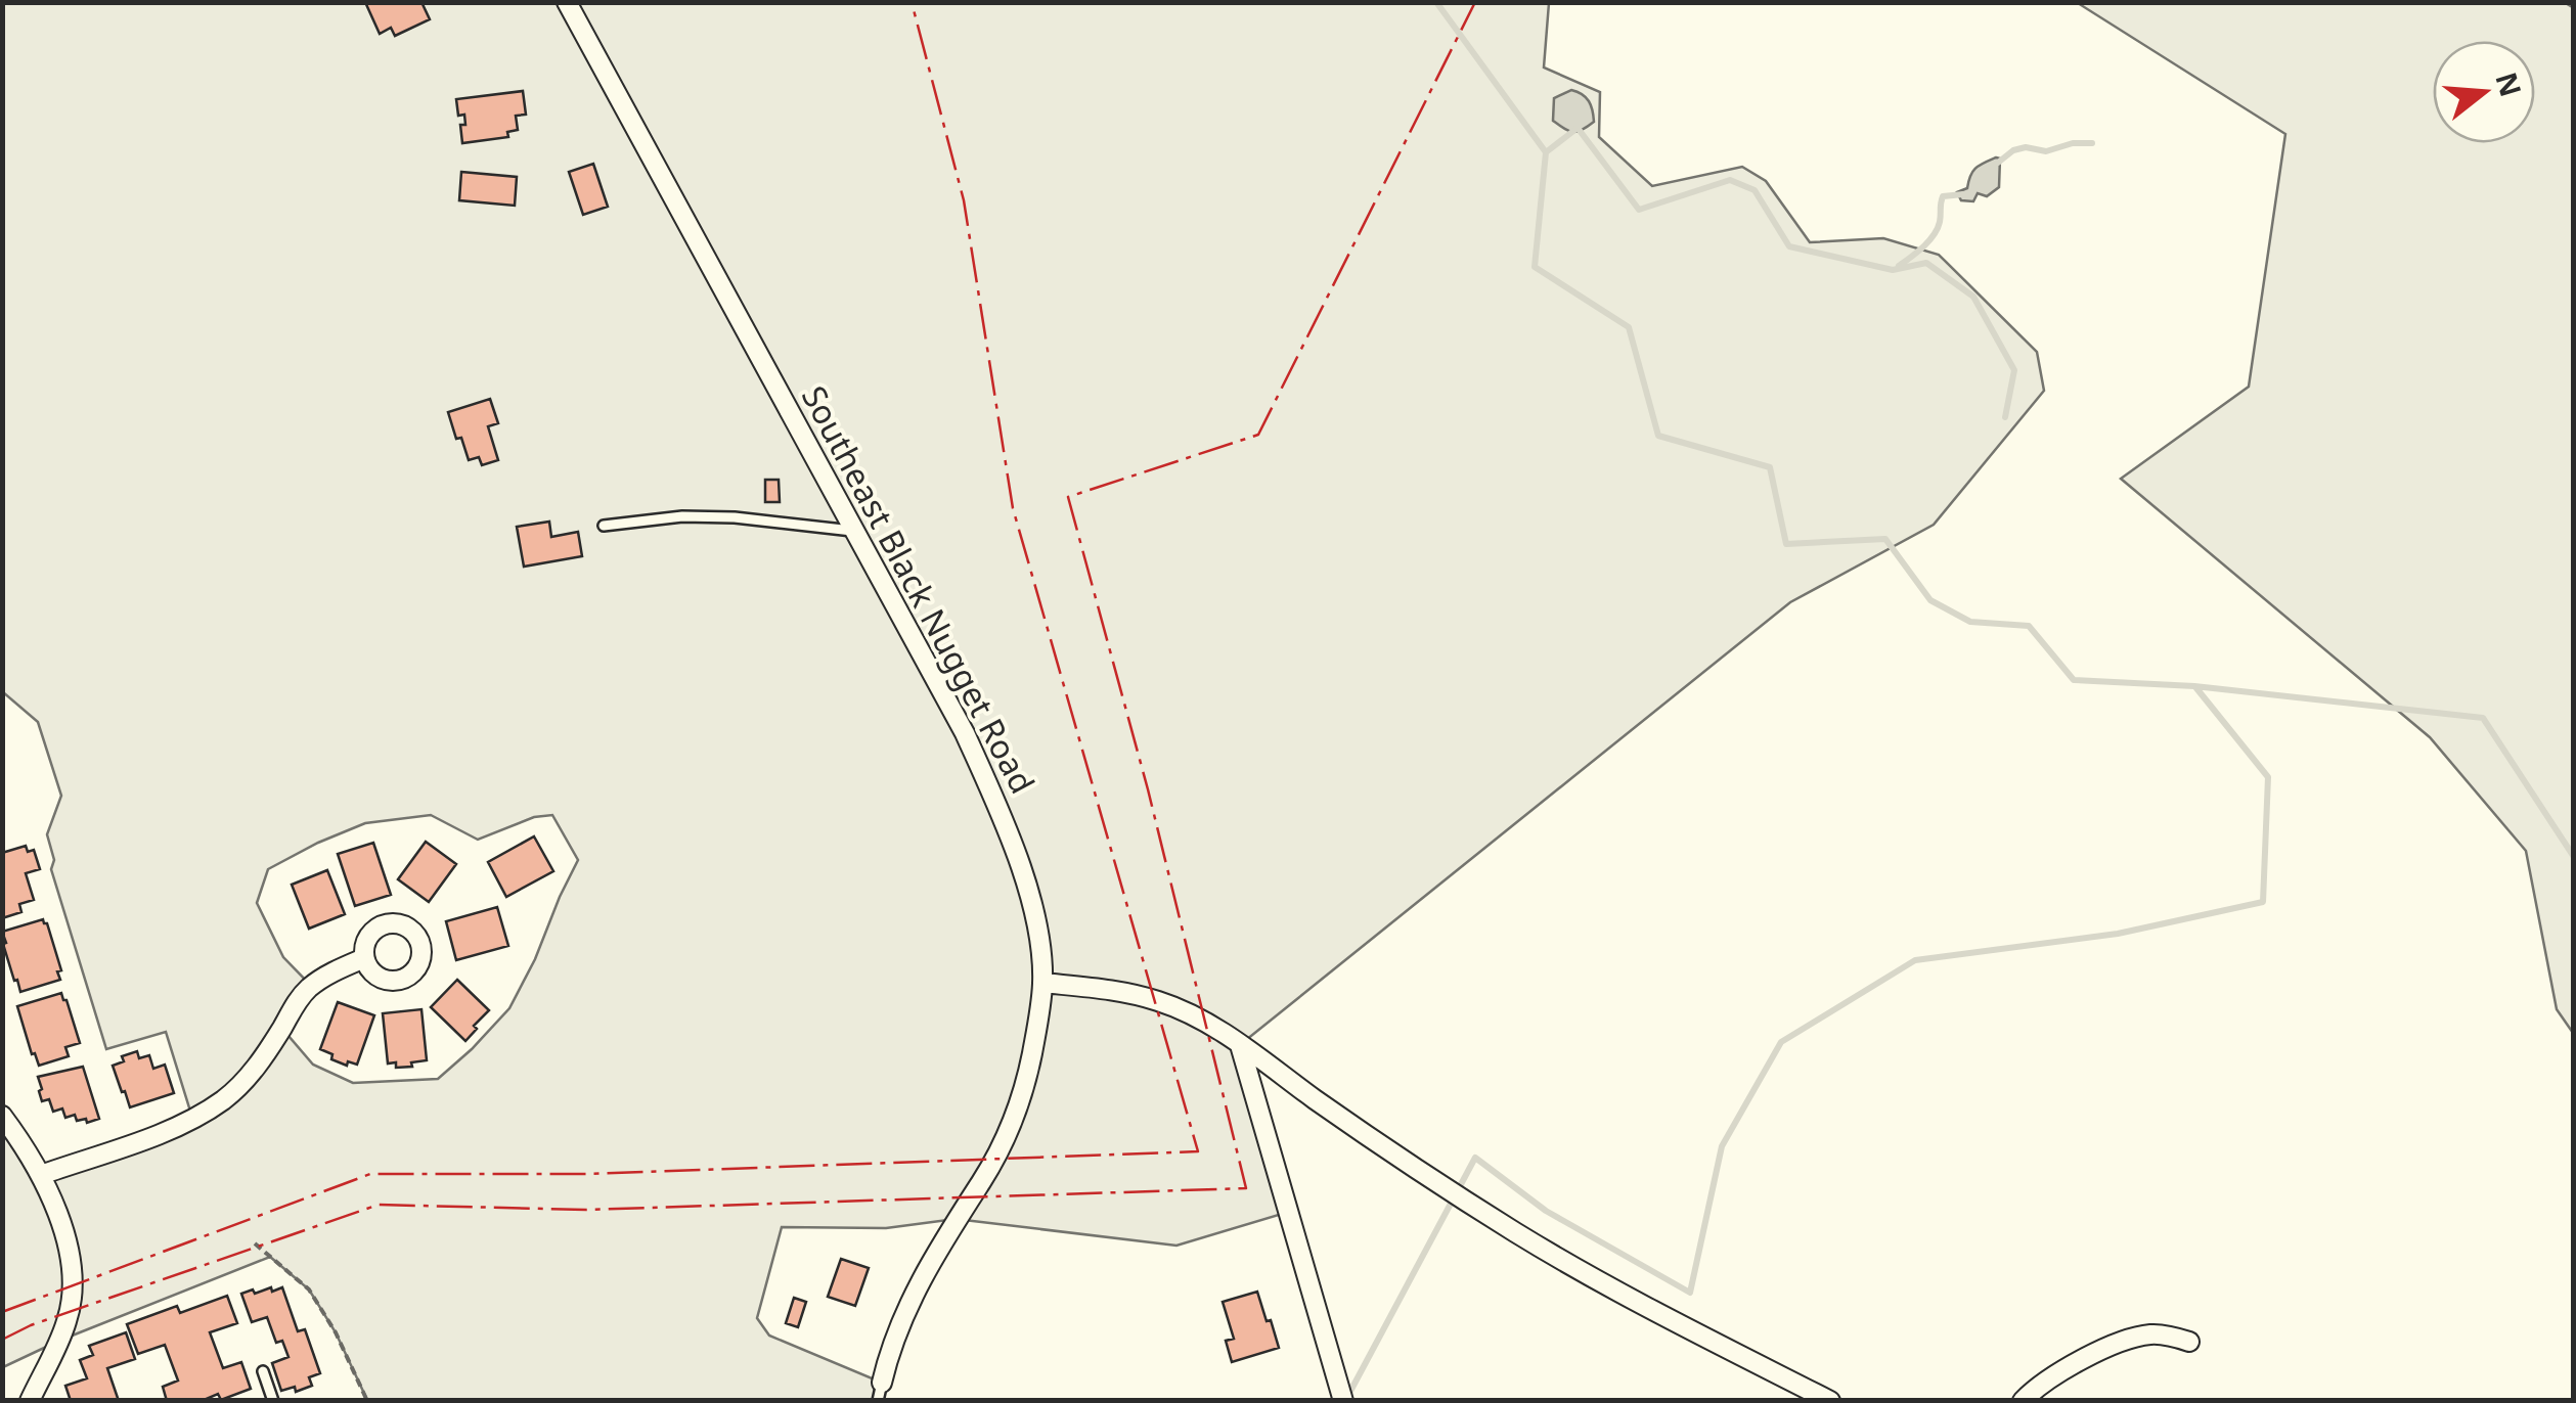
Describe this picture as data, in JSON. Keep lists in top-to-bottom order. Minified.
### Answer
{"streets":{"street":["Southeast Black Nugget Road"]},"north":"right"}
